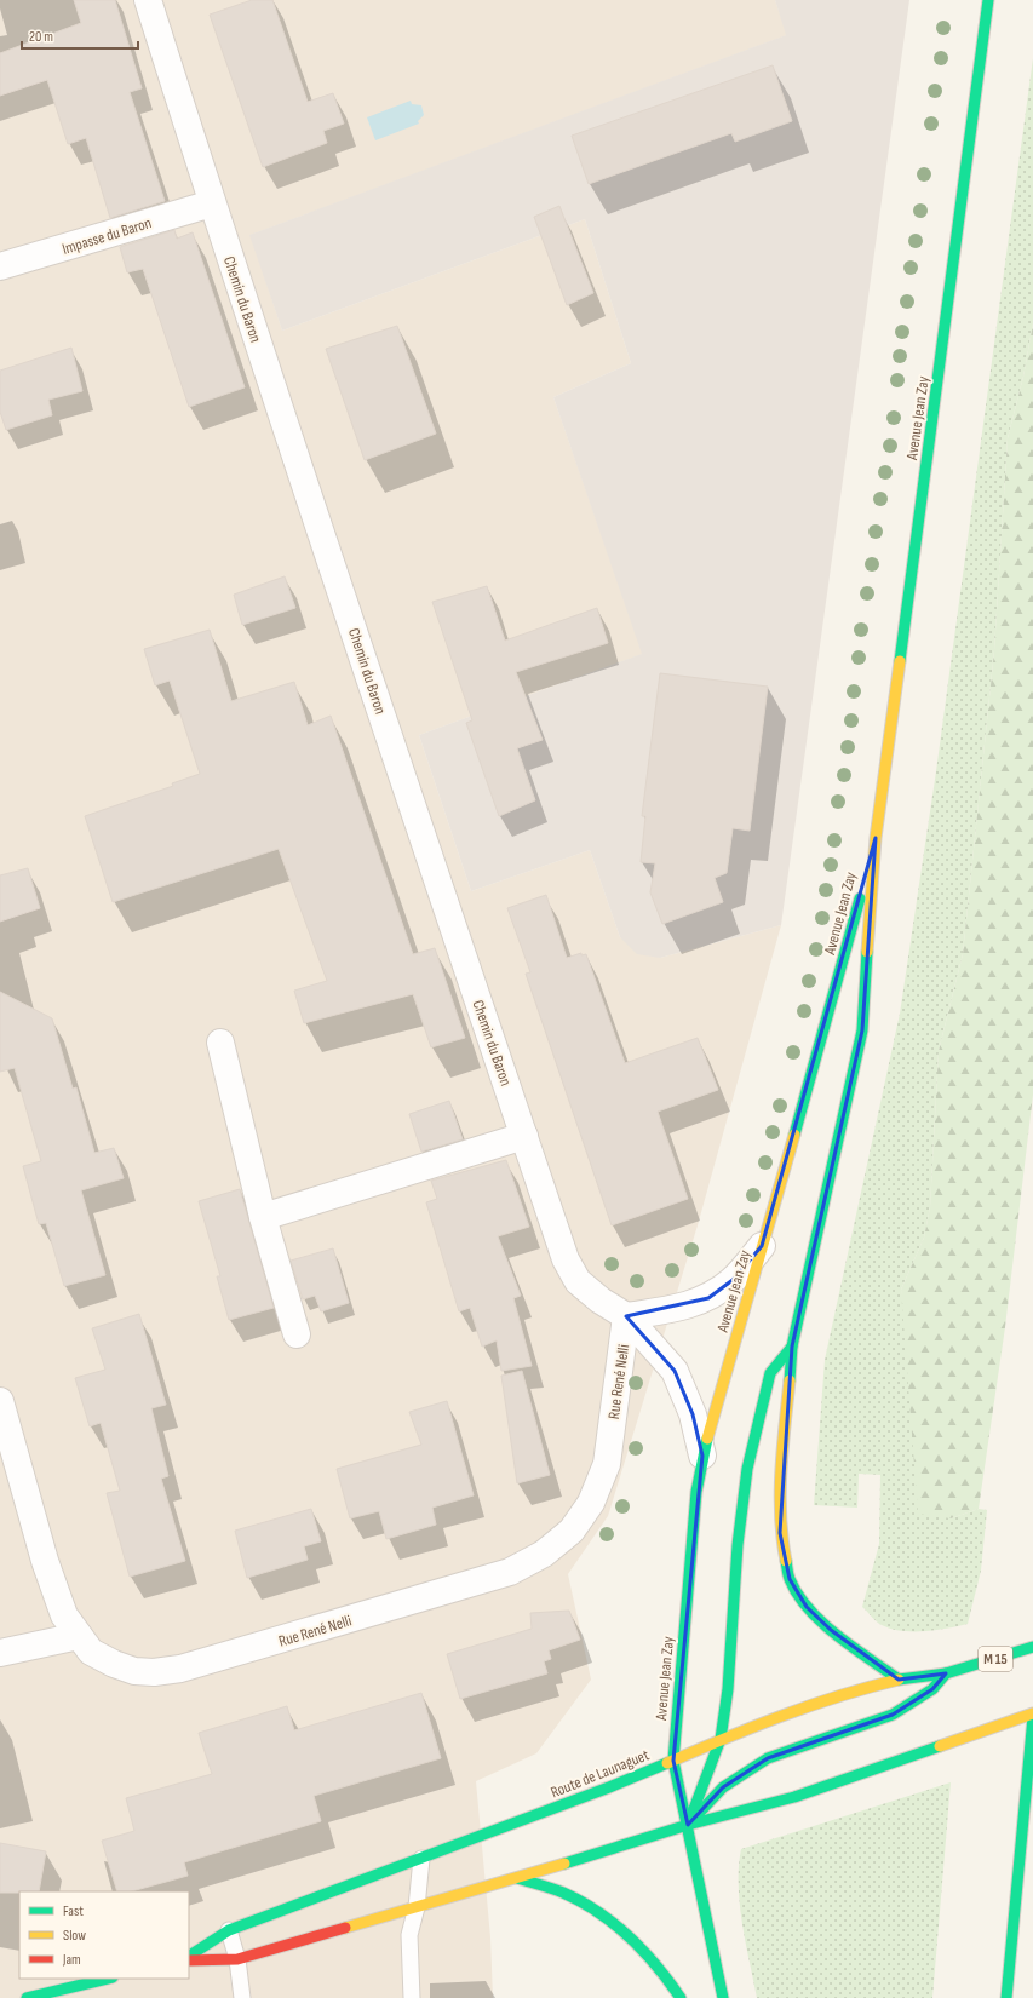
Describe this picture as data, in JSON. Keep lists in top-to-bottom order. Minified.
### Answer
{"streets":{"main road":["Avenue Jean Zay","M 15","Route de Launaguet"],"street":["Impasse du Baron","Chemin du Baron","Rue René Nelli"]},"crossings":[["Impasse du Baron","Chemin du Baron"],["Chemin du Baron","Avenue Jean Zay"],["Chemin du Baron","Rue René Nelli"],["Avenue Jean Zay","Route de Launaguet"]],"legend":["Fast","Slow","Jam"],"scale_bar":"20 m"}
